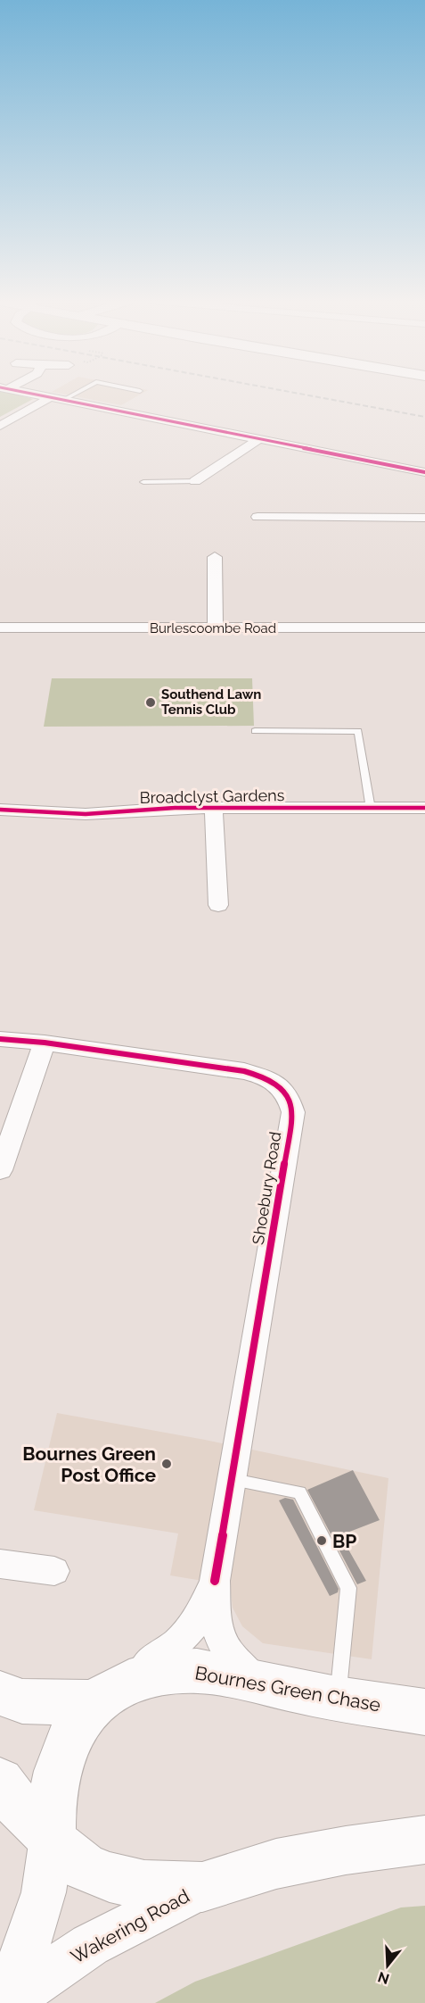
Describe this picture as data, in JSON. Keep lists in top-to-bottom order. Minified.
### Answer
{"streets":{"main road":["Bournes Green Chase"],"street":["Burlescoombe Road","Broadclyst Gardens","Shoebury Road","Wakering Road"]},"crossings":[["Shoebury Road","Bournes Green Chase"]],"places":["Southend Lawn Tennis Club","Bournes Green Post Office","BP"],"north":"bottom"}
